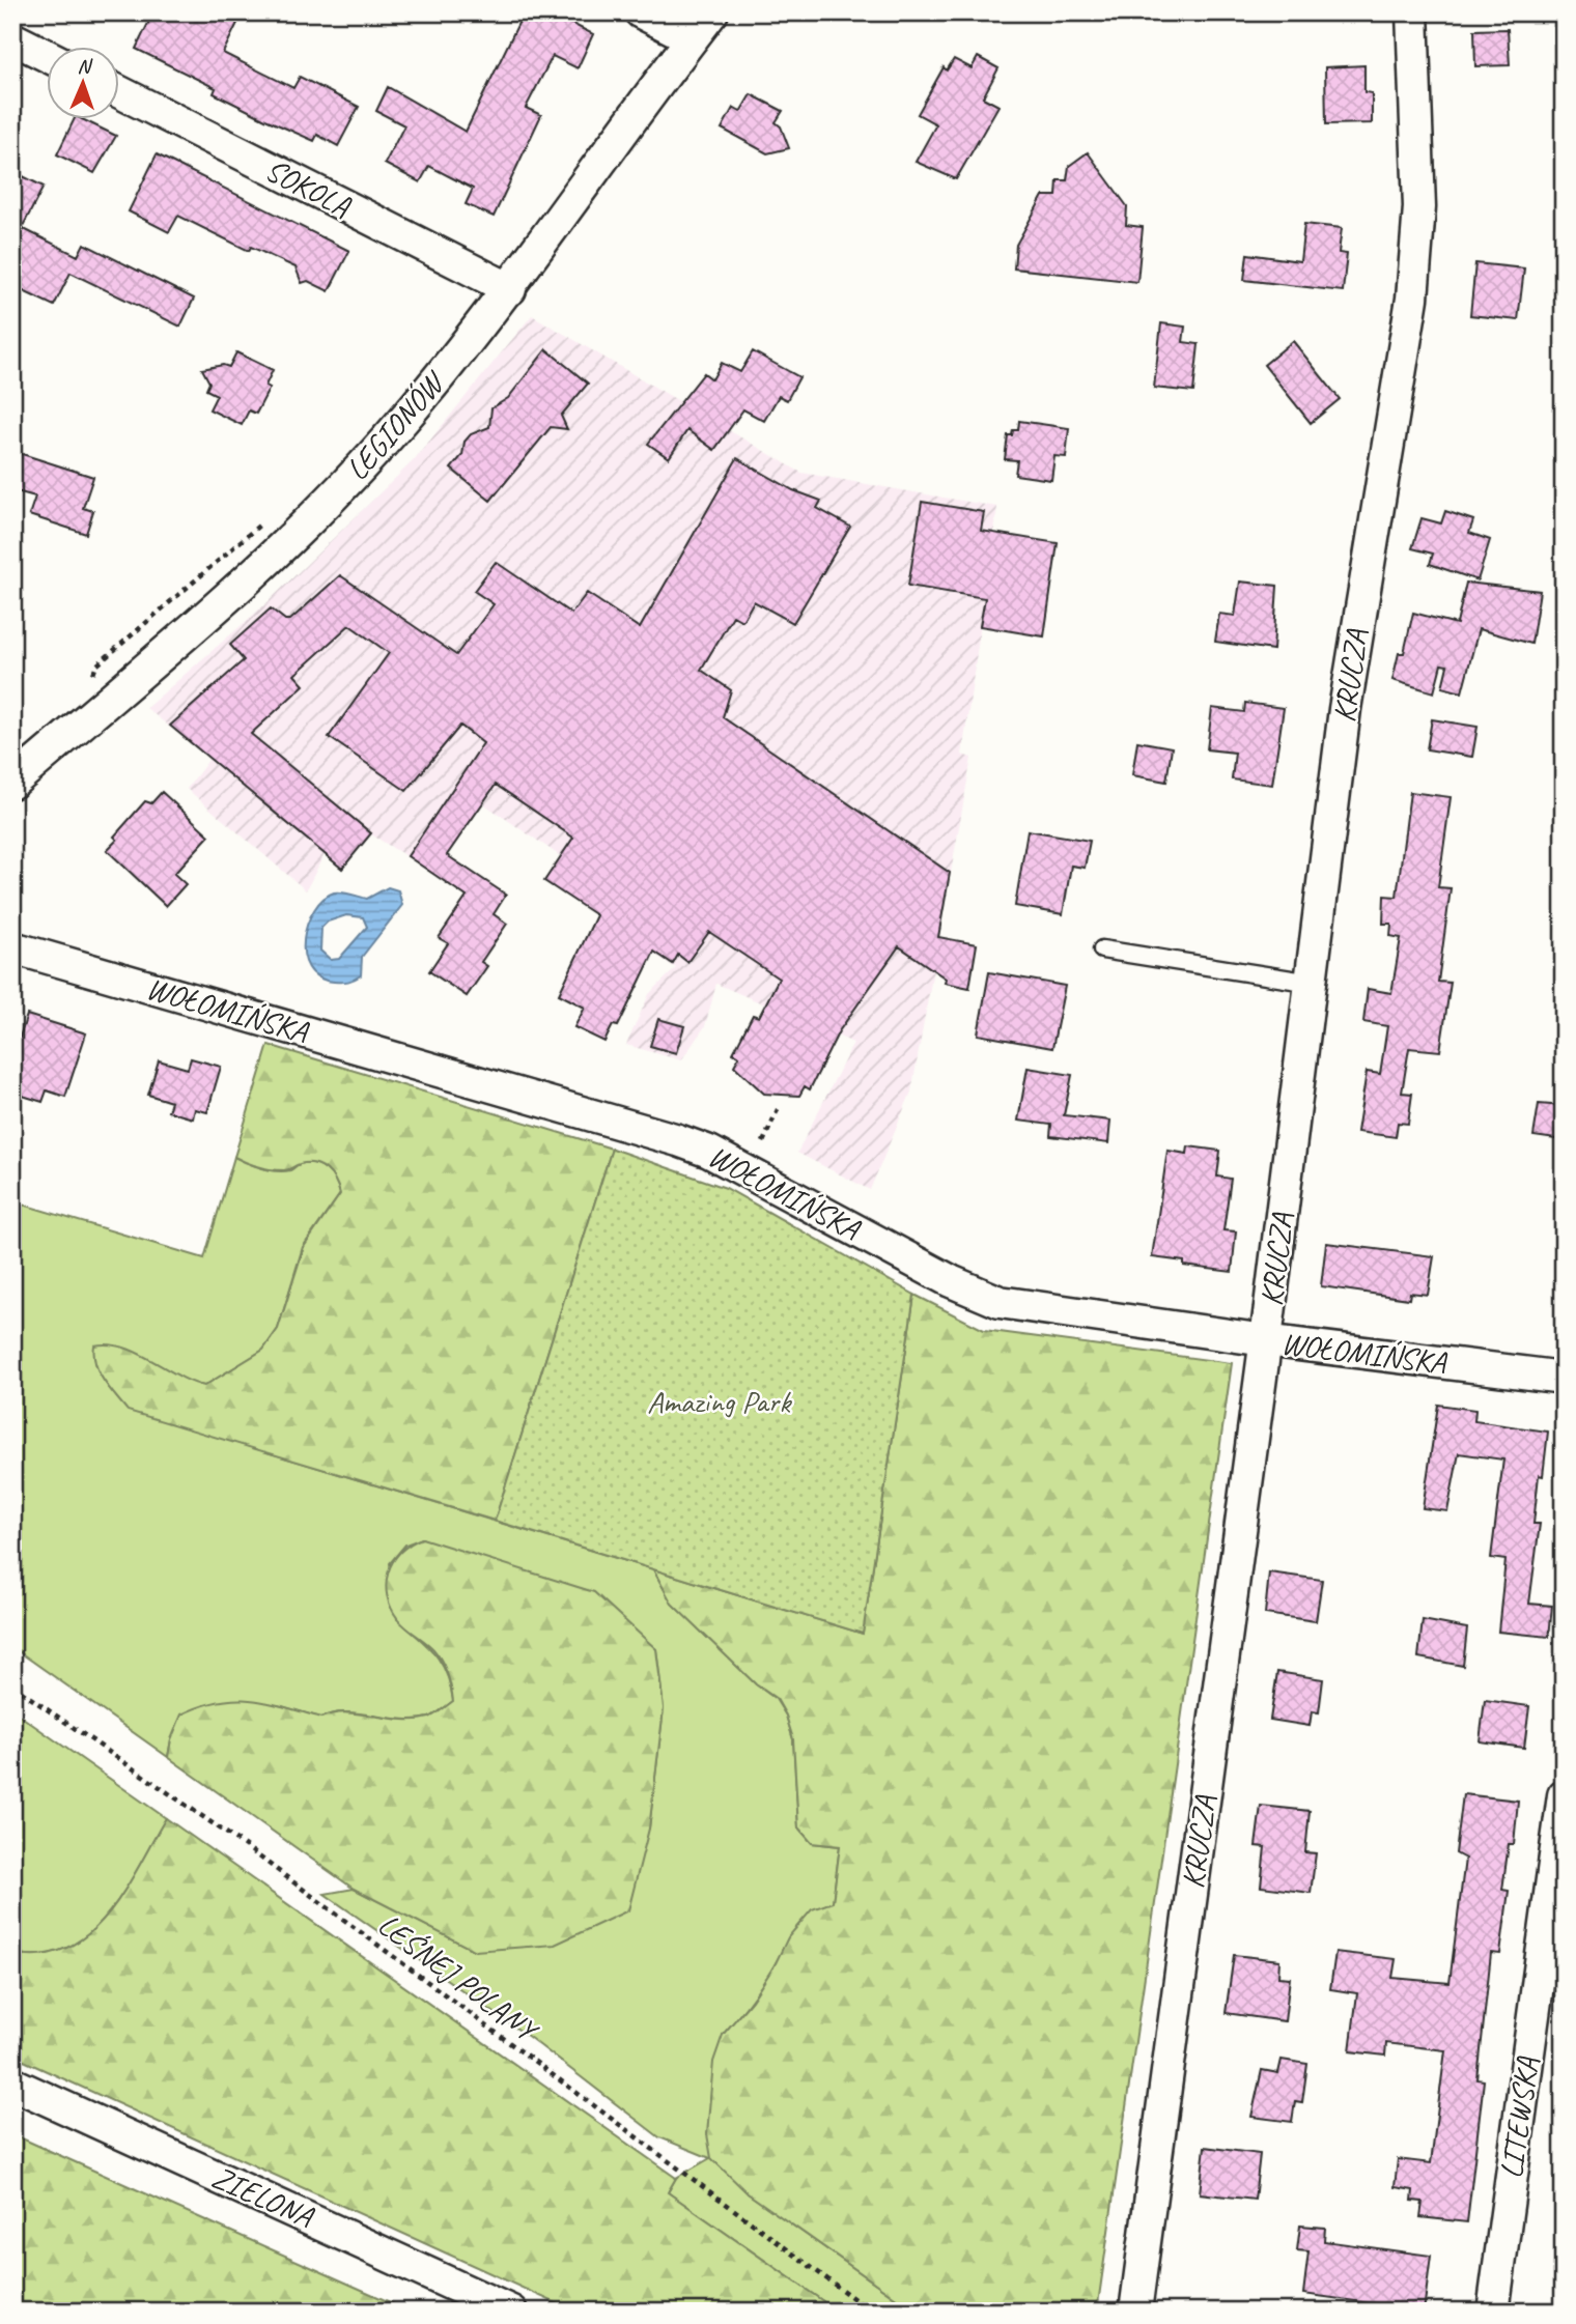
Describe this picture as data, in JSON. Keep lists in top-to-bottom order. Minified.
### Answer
{"streets":{"street":["SOKOLA","LEGIONÓW","KRUCZA","WOŁOMIŃSKA","LITEWSKA","ZIELONA"],"path":["LEŚNEJ POLANY"]},"crossings":[["SOKOLA","LEGIONÓW"],["KRUCZA","WOŁOMIŃSKA"]],"parks":["Amazing Park"],"north":"top"}
